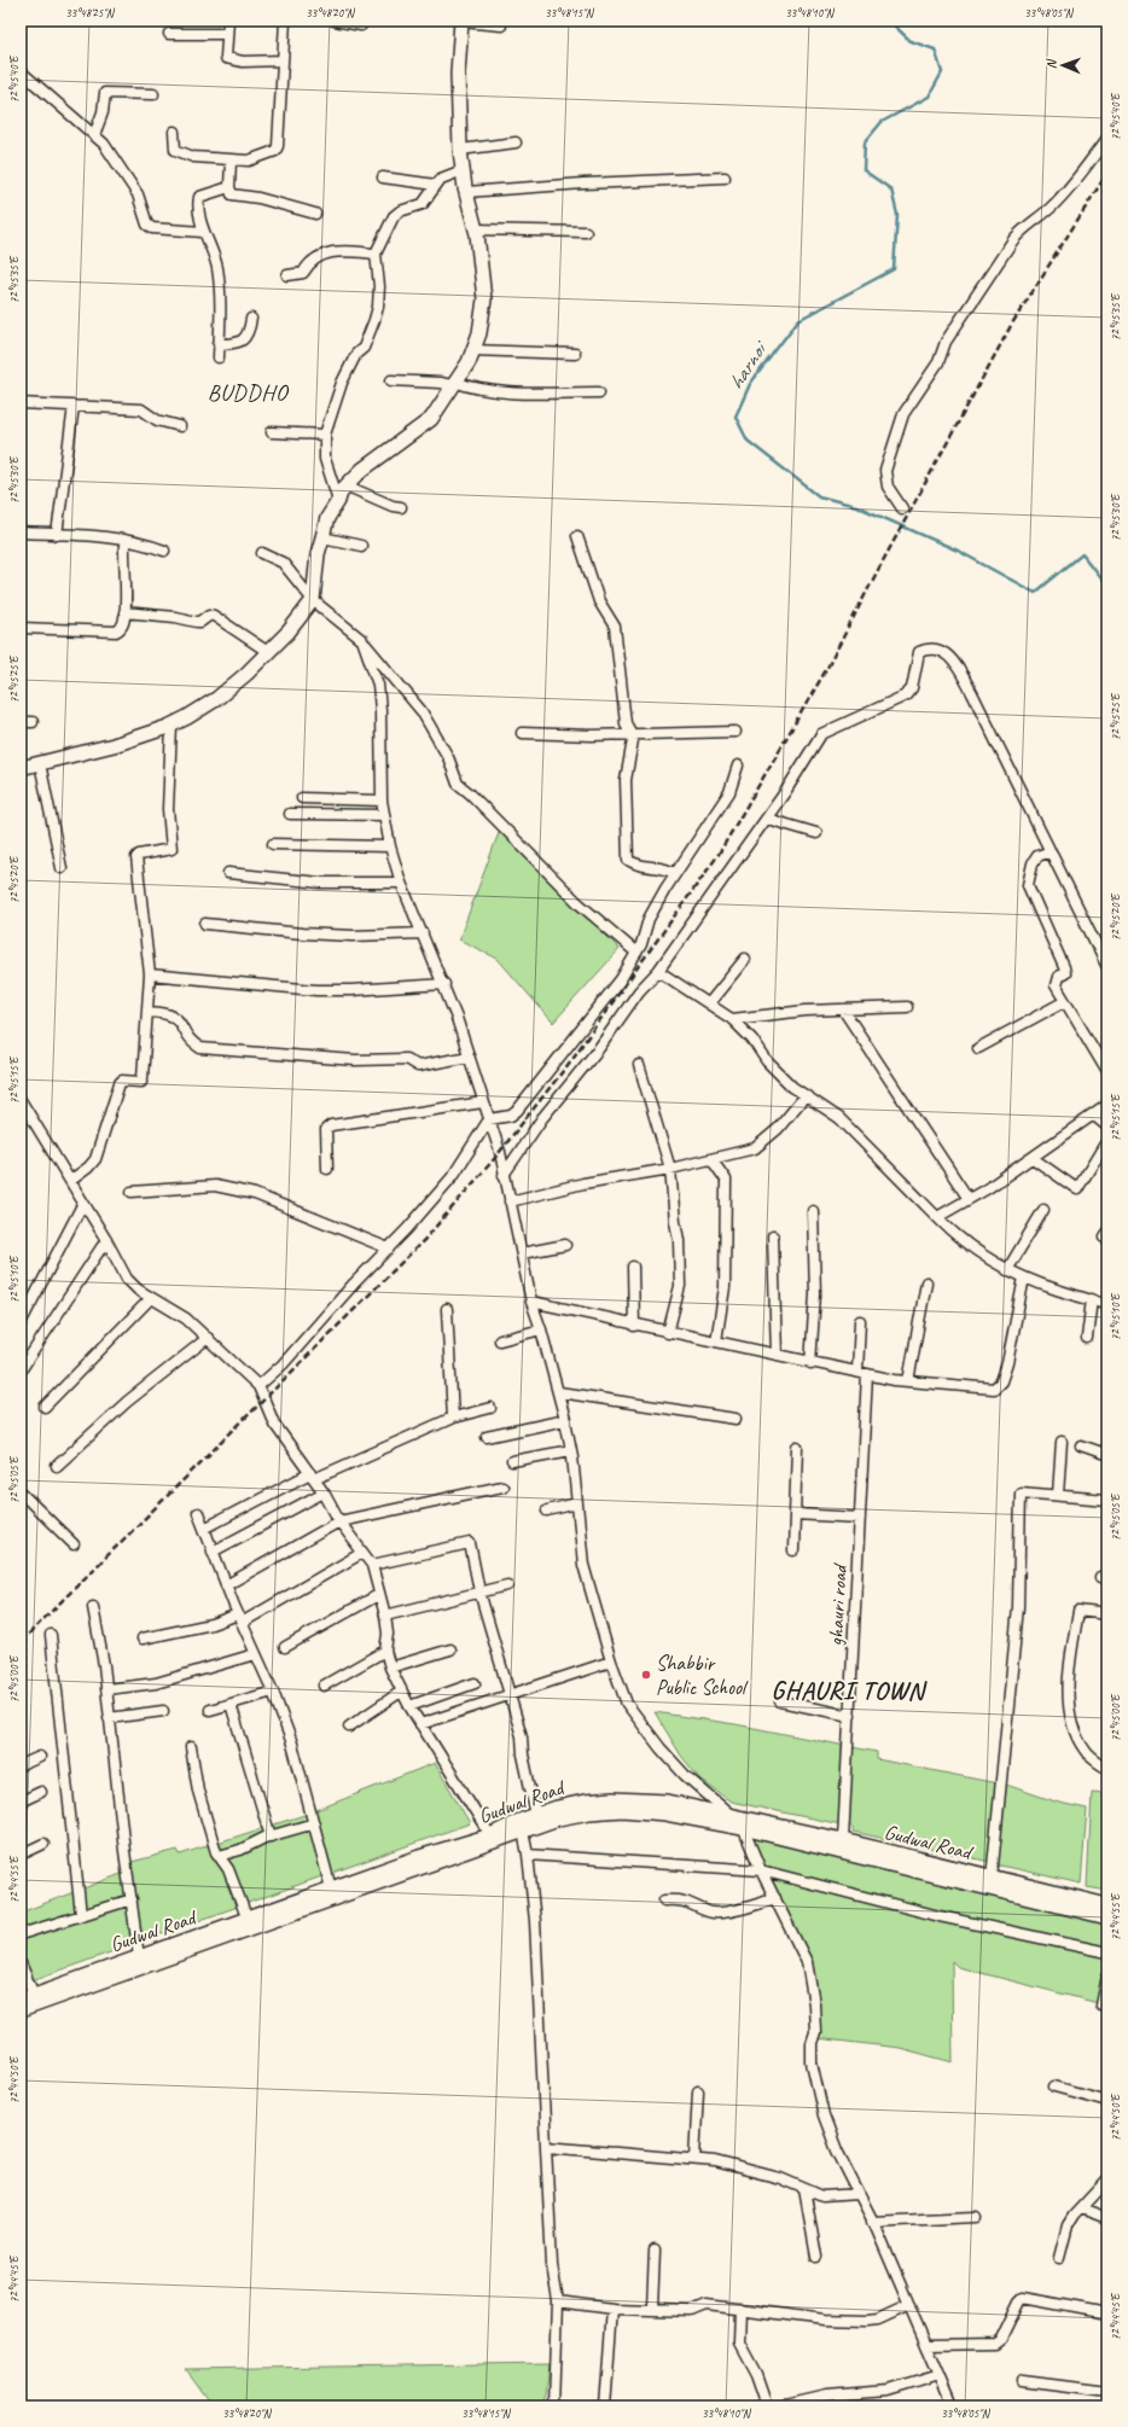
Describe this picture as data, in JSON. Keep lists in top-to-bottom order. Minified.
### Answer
{"streets":{"main road":["Gudwal Road"],"street":["ghauri road"]},"crossings":[["ghauri road","Gudwal Road"]],"districts":["BUDDHO","GHAURI TOWN"],"water":["harnoi"],"places":["Shabbir Public School"],"north":"left","coordinates":["33°48'25\"N","33°48'20\"N","33°48'15\"N","33°48'10\"N","33°48'05\"N","72°45'40\"E","72°45'35\"E","72°45'30\"E","72°45'25\"E","72°45'20\"E","72°45'15\"E","72°45'10\"E","72°45'05\"E","72°45'00\"E","72°44'55\"E","72°44'50\"E","72°44'45\"E"]}
